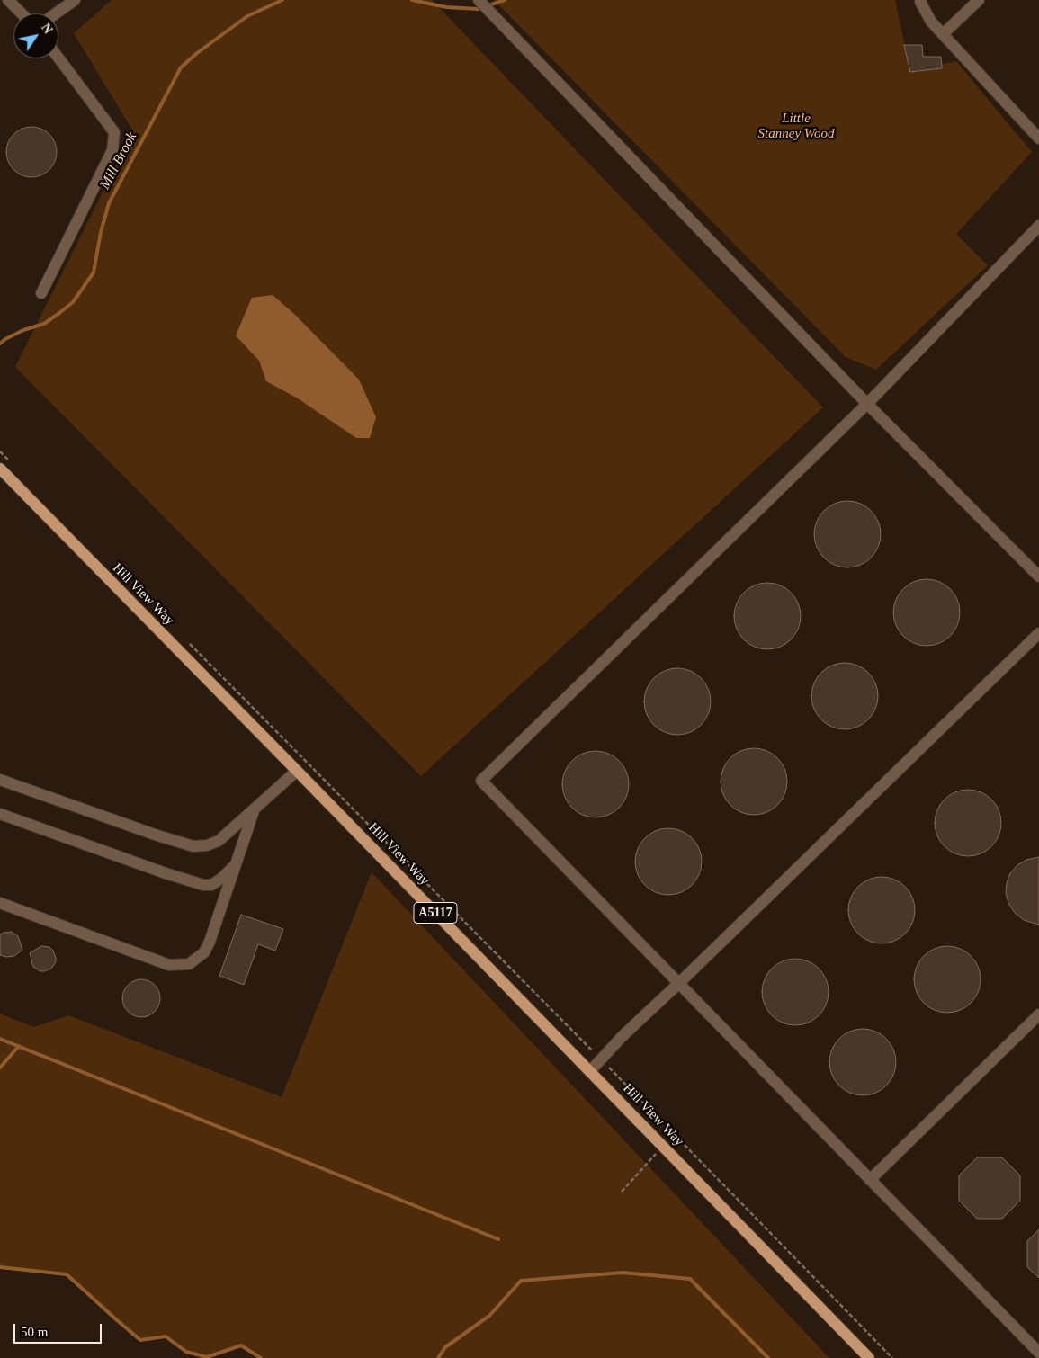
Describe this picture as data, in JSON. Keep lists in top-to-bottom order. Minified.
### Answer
{"streets":{"main road":["Hill View Way","A5117"]},"water":["Mill Brook"],"parks":["Little Stanney Wood"],"scale_bar":"50 m","north":"top right"}
